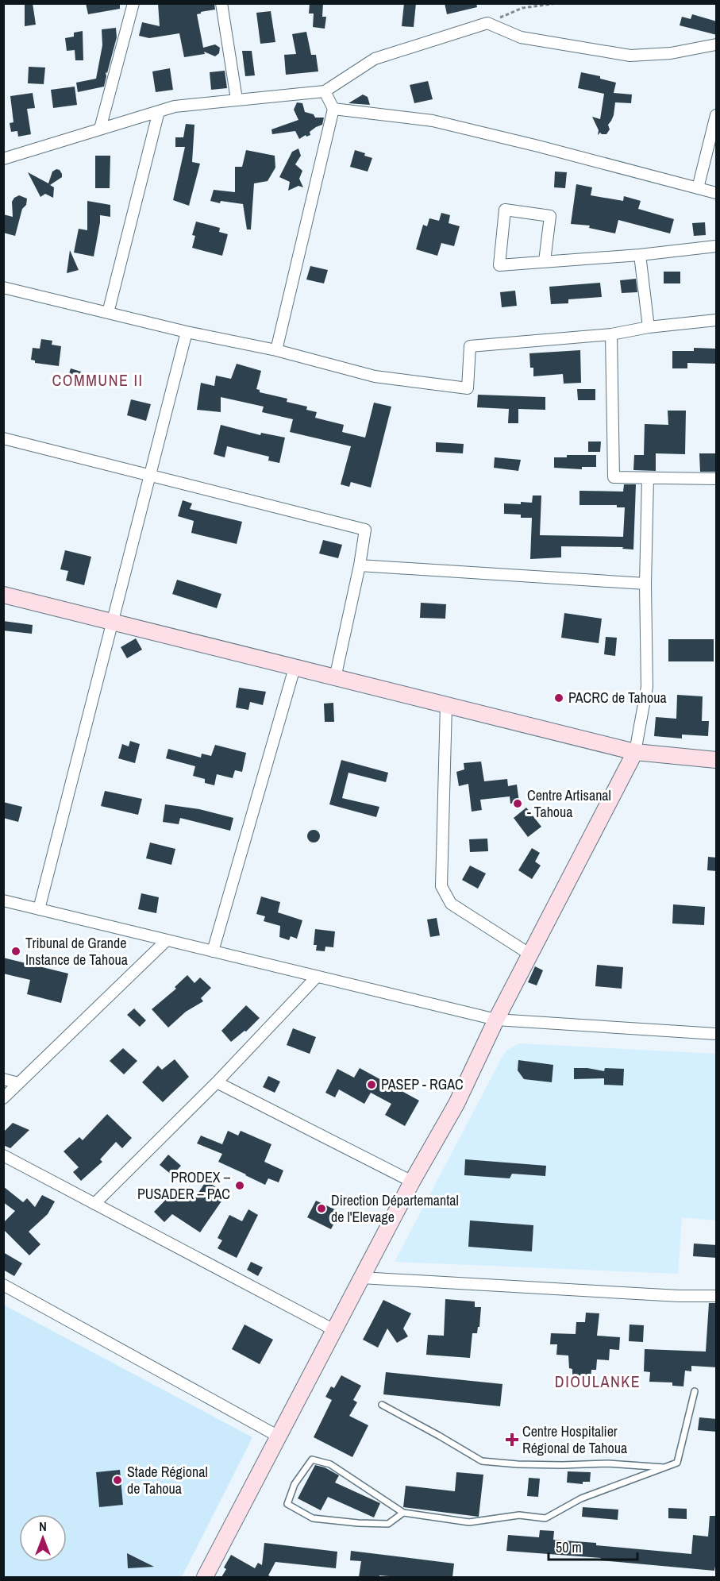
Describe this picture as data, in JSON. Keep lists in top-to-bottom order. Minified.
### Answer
{"districts":["COMMUNE II","DIOULANKE"],"places":{"other":["PACRC de Tahoua","Centre Artisanal - Tahoua","Tribunal de Grande Instance de Tahoua","PASEP - RGAC","PRODEX – PUSADER – PAC","Direction Départemantal de l'Elevage","Stade Régional de Tahoua"],"health":["Centre Hospitalier Régional de Tahoua"]},"scale_bar":"50 m","north":"top"}
